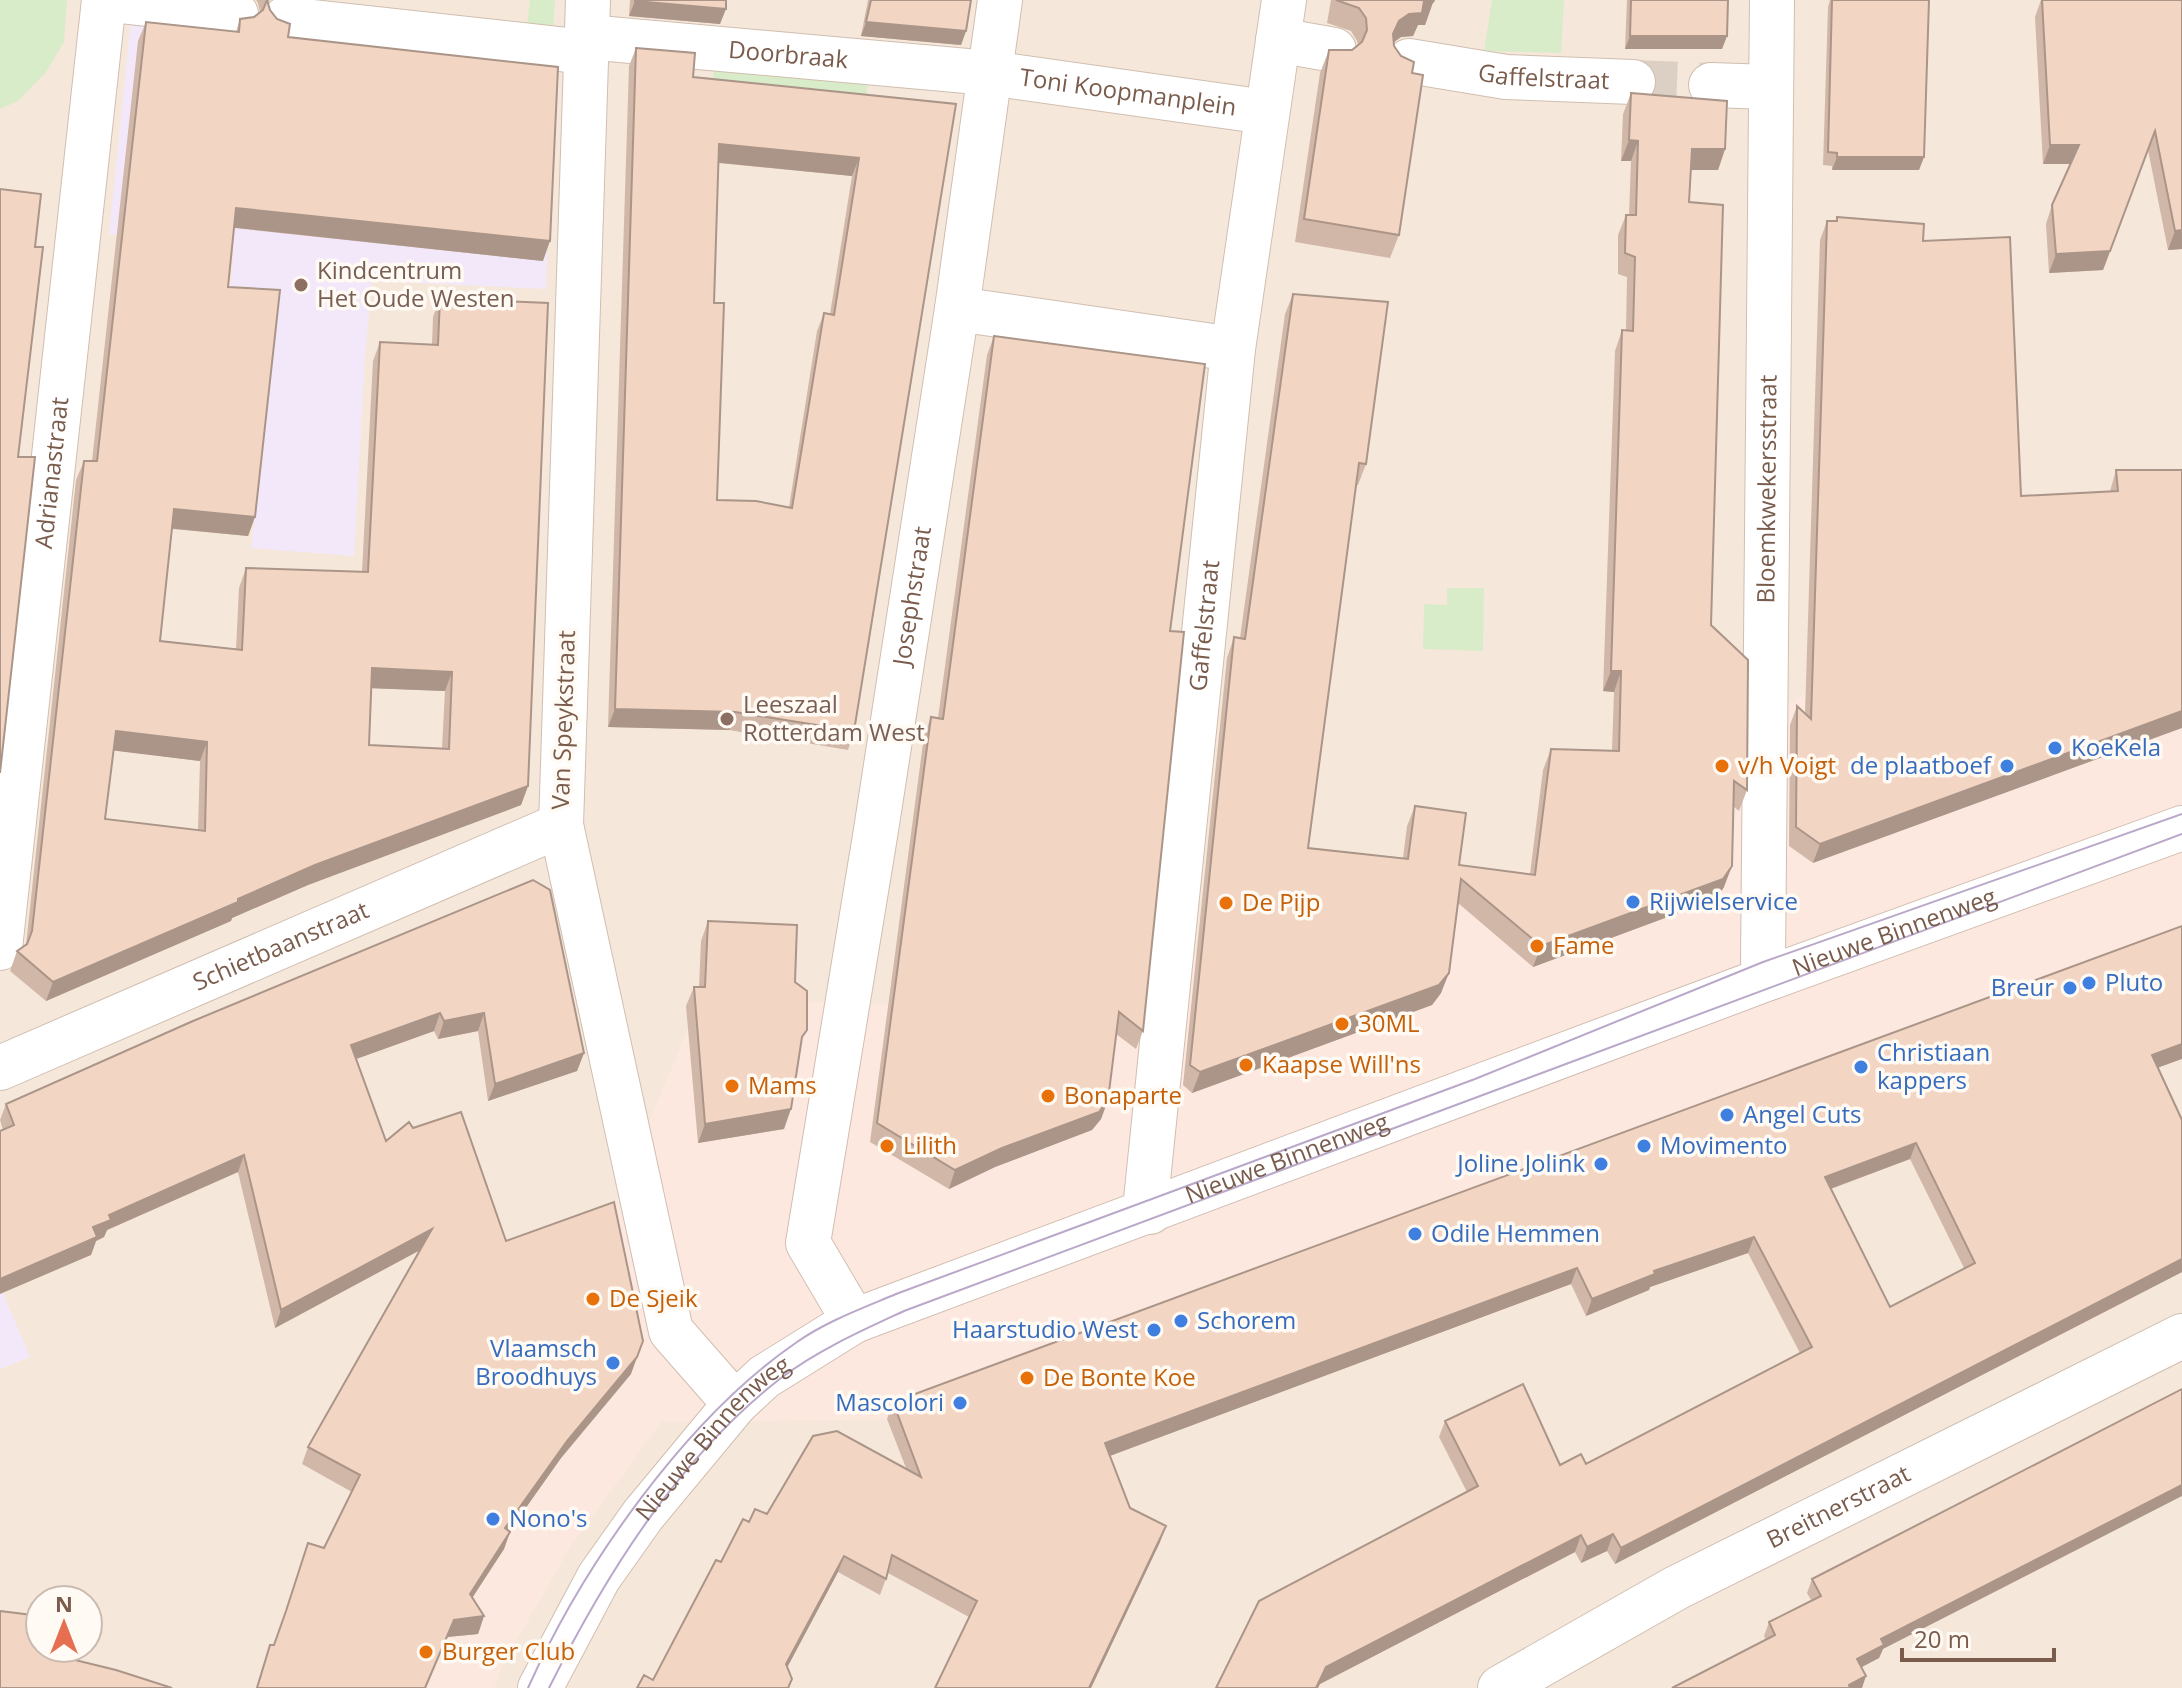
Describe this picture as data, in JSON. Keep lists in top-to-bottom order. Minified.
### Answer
{"streets":{"street":["Doorbraak","Gaffelstraat","Toni Koopmanplein","Adrianastraat","Bloemkwekersstraat","Josephstraat","Van Speykstraat","Nieuwe Binnenweg","Schietbaanstraat","Breitnerstraat"]},"crossings":[["Doorbraak","Toni Koopmanplein"],["Doorbraak","Josephstraat"],["Doorbraak","Van Speykstraat"],["Gaffelstraat","Toni Koopmanplein"],["Gaffelstraat","Nieuwe Binnenweg"],["Toni Koopmanplein","Josephstraat"],["Bloemkwekersstraat","Nieuwe Binnenweg"],["Josephstraat","Nieuwe Binnenweg"],["Van Speykstraat","Nieuwe Binnenweg"],["Van Speykstraat","Schietbaanstraat"]],"places":["Kindcentrum Het Oude Westen","Leeszaal Rotterdam West","KoeKela","v/h Voigt","de plaatboef","Rijwielservice","De Pijp","Fame","Pluto","Breur","30ML","Kaapse Will'ns","Christiaan kappers","Mams","Bonaparte","Angel Cuts","Lilith","Movimento","Joline Jolink","Odile Hemmen","De Sjeik","Schorem","Haarstudio West","Vlaamsch Broodhuys","De Bonte Koe","Mascolori","Nono's","Burger Club"],"scale_bar":"20 m","north":"top"}
